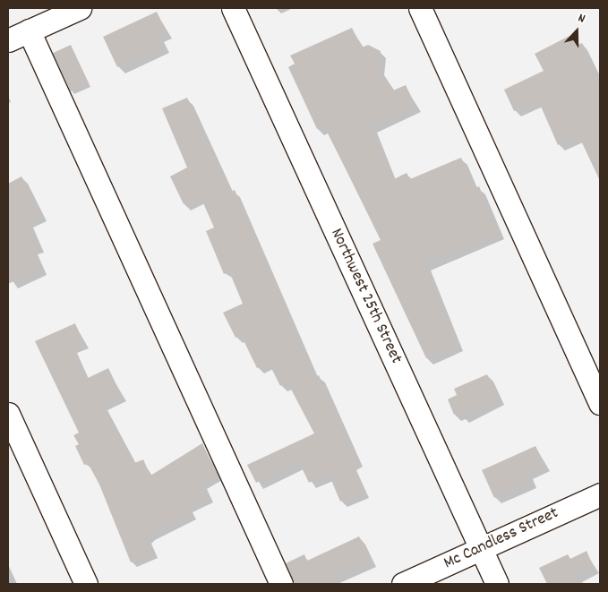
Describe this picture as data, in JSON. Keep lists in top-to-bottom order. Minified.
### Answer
{"streets":{"street":["Northwest 25th Street","Mc Candless Street"]},"crossings":[["Northwest 25th Street","Mc Candless Street"]],"north":"top"}
